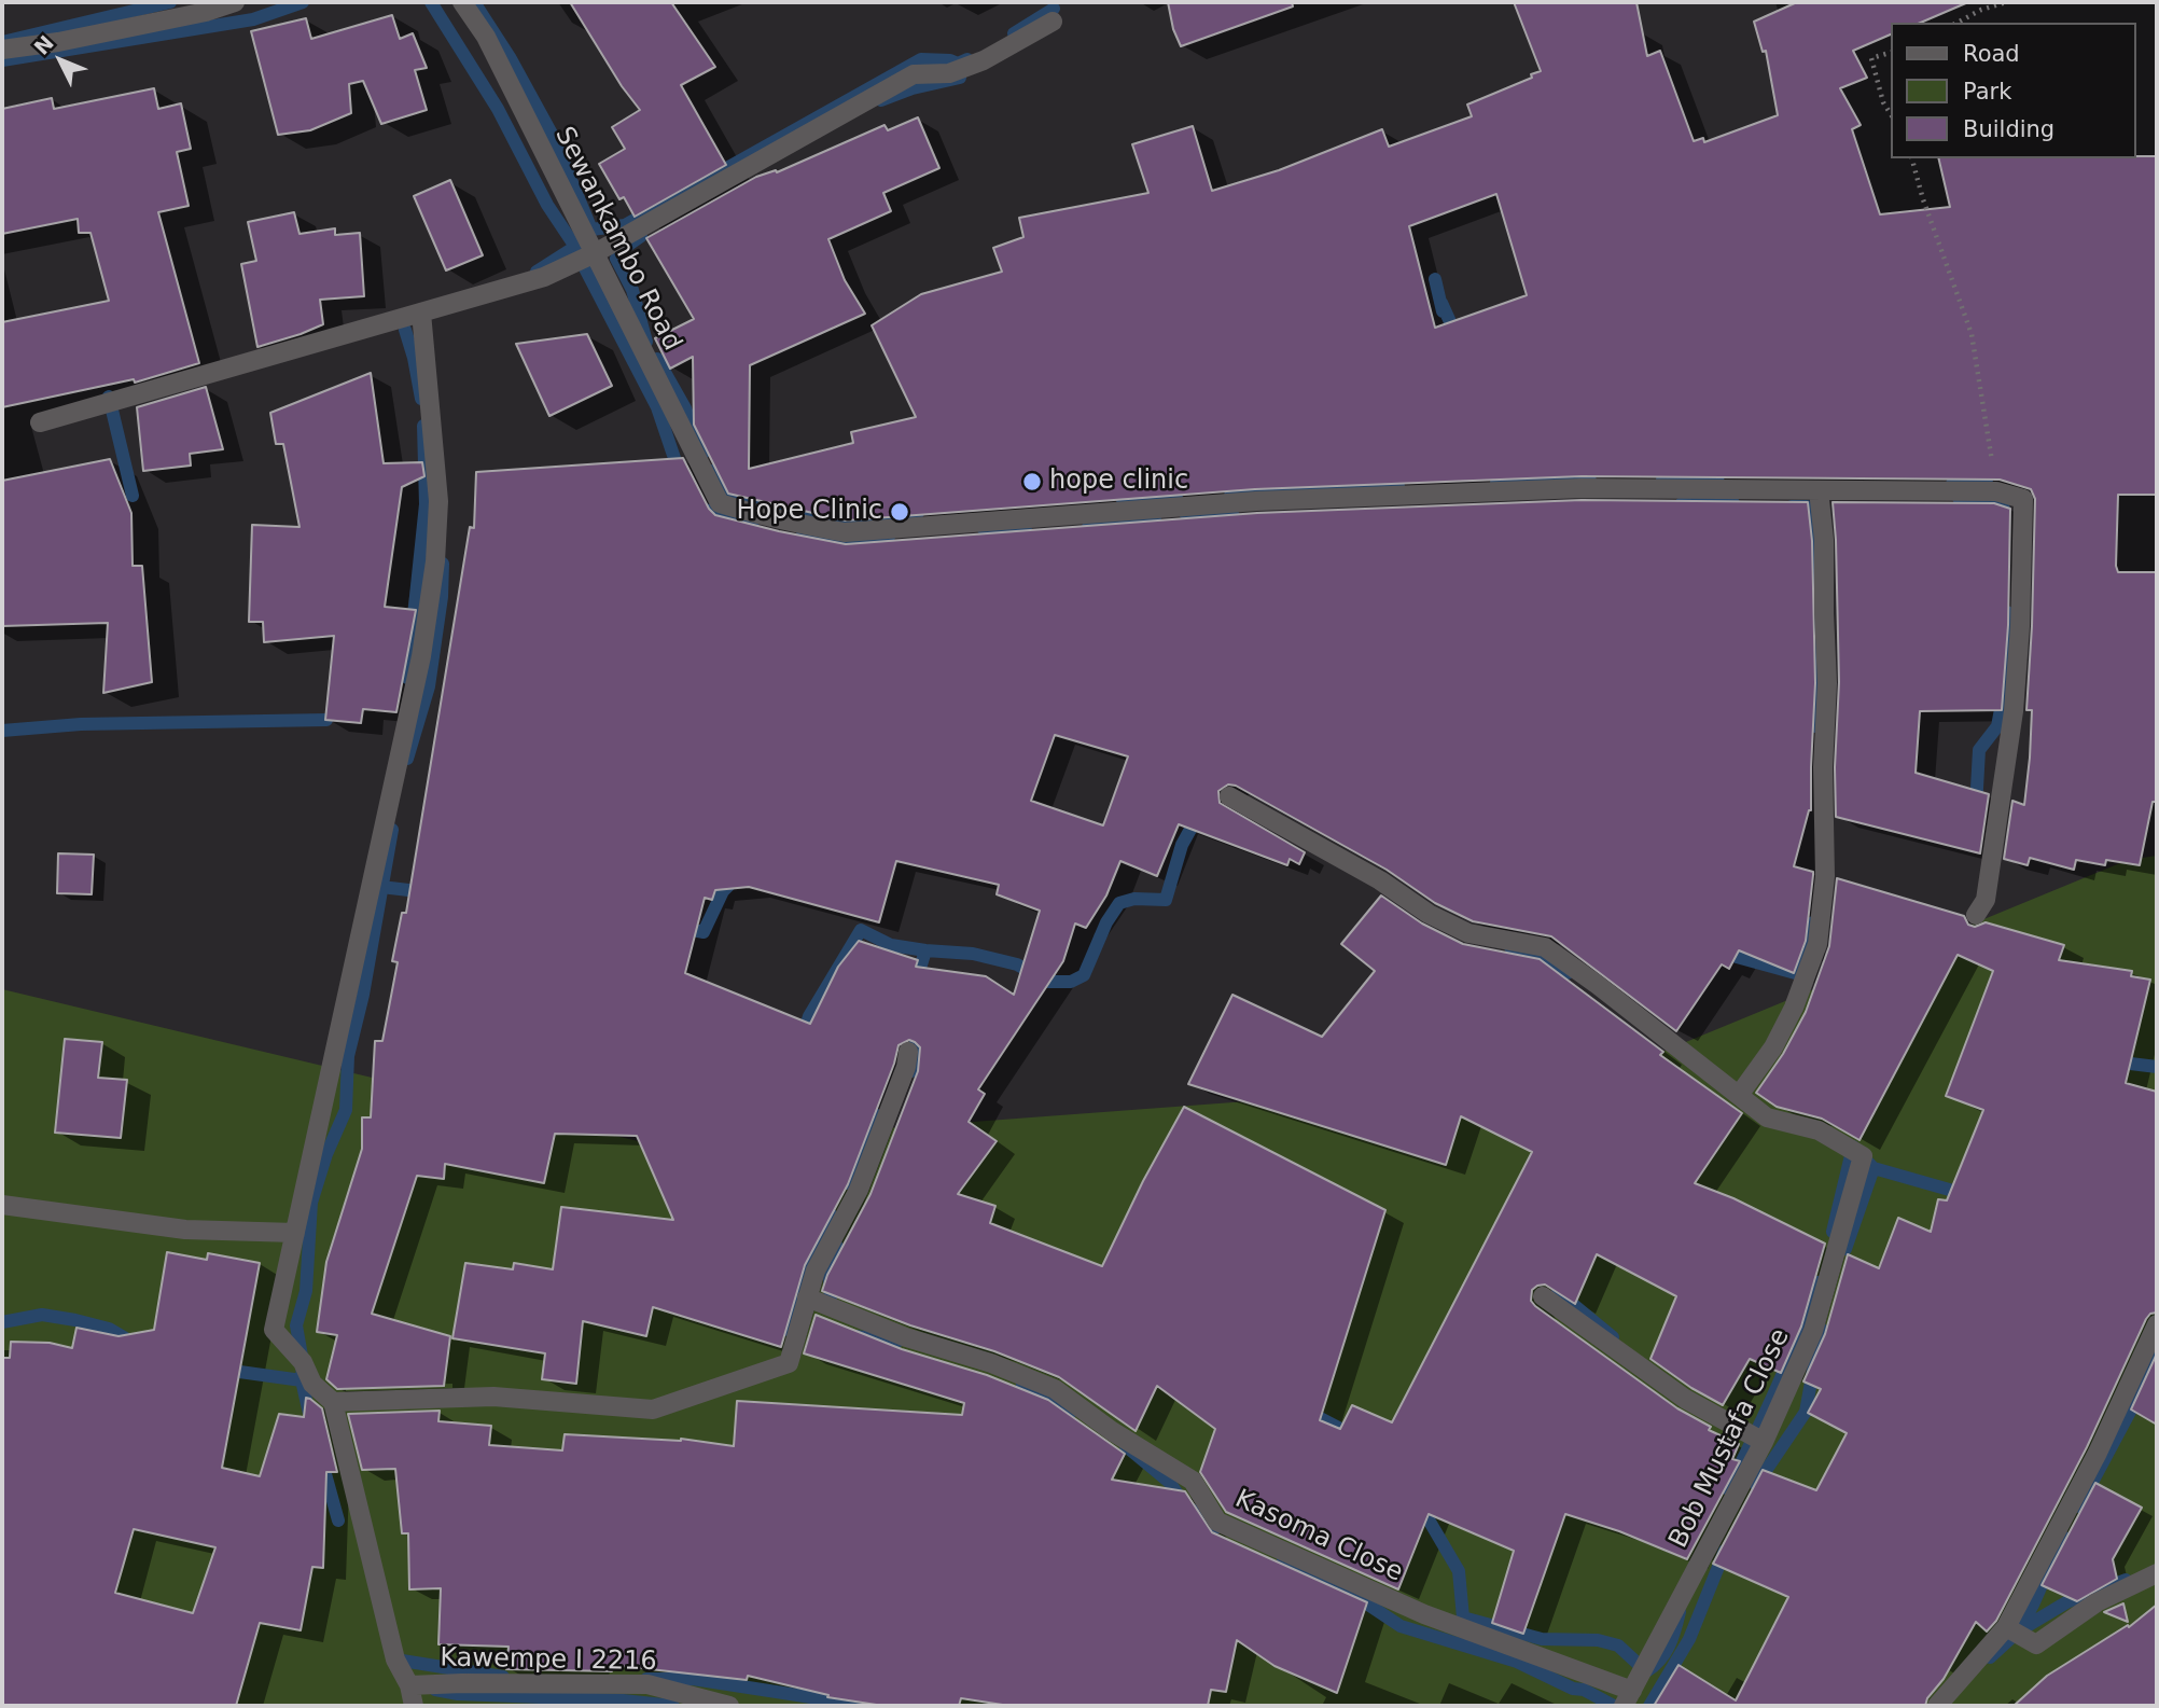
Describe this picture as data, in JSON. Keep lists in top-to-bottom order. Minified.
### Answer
{"streets":{"street":["Sewankambo Road","Bob Mustafa Close","Kasoma Close","Kawempe I 2216"]},"crossings":[["Bob Mustafa Close","Kasoma Close"]],"places":["hope clinic","Hope Clinic"],"legend":["Road","Park","Building"],"north":"top left"}
